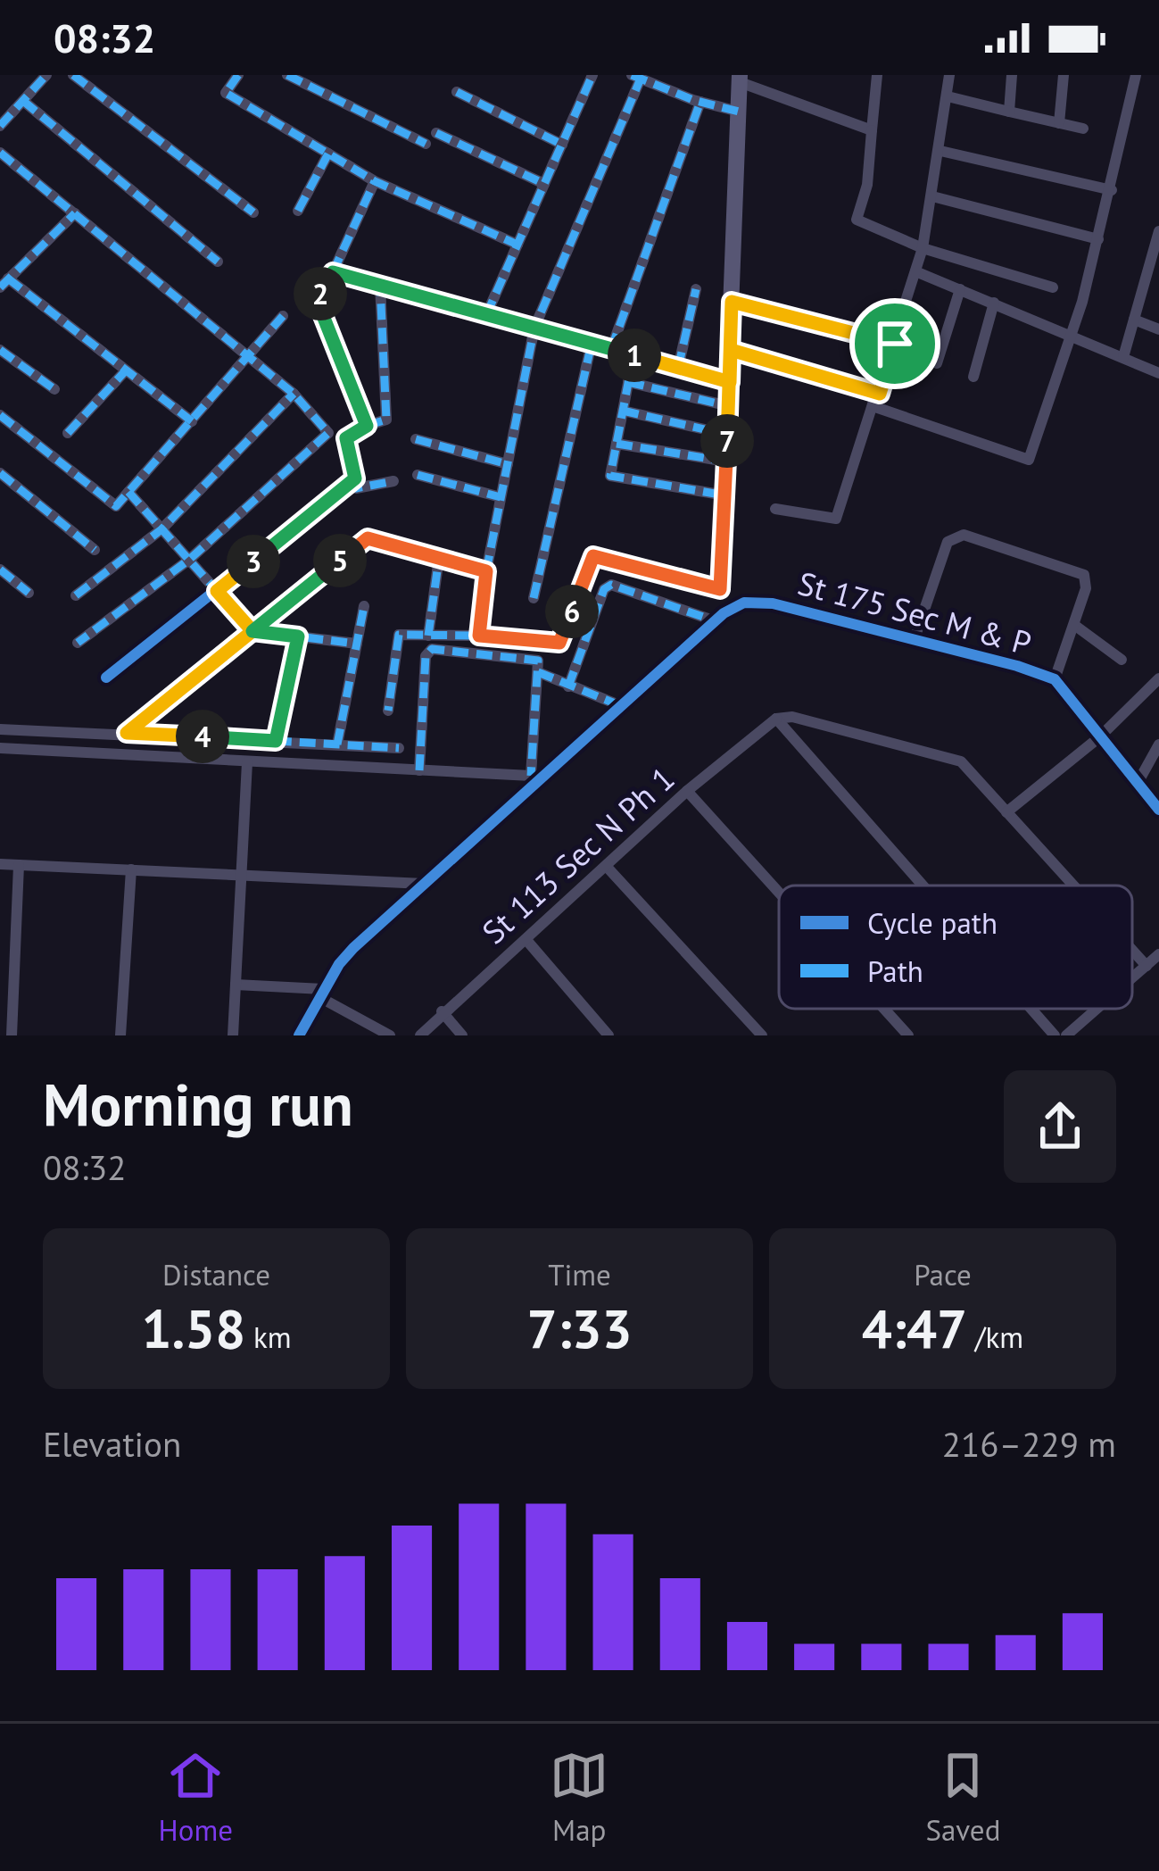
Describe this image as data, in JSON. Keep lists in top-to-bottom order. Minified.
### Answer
{"streets":{"street":["St 175 Sec M & P","St 113 Sec N Ph 1"]},"legend":["Cycle path","Path"],"page":{"status":"08:32","pins":["2","1","7","5","3","6","4"],"heading":["Morning run","08:32"],"stats":[["Distance","1.58 km"],["Time","7:33"],["Pace","4:47 /km"]],"chart":["Elevation","216–229 m"],"tabs":["Home","Map","Saved"]}}
